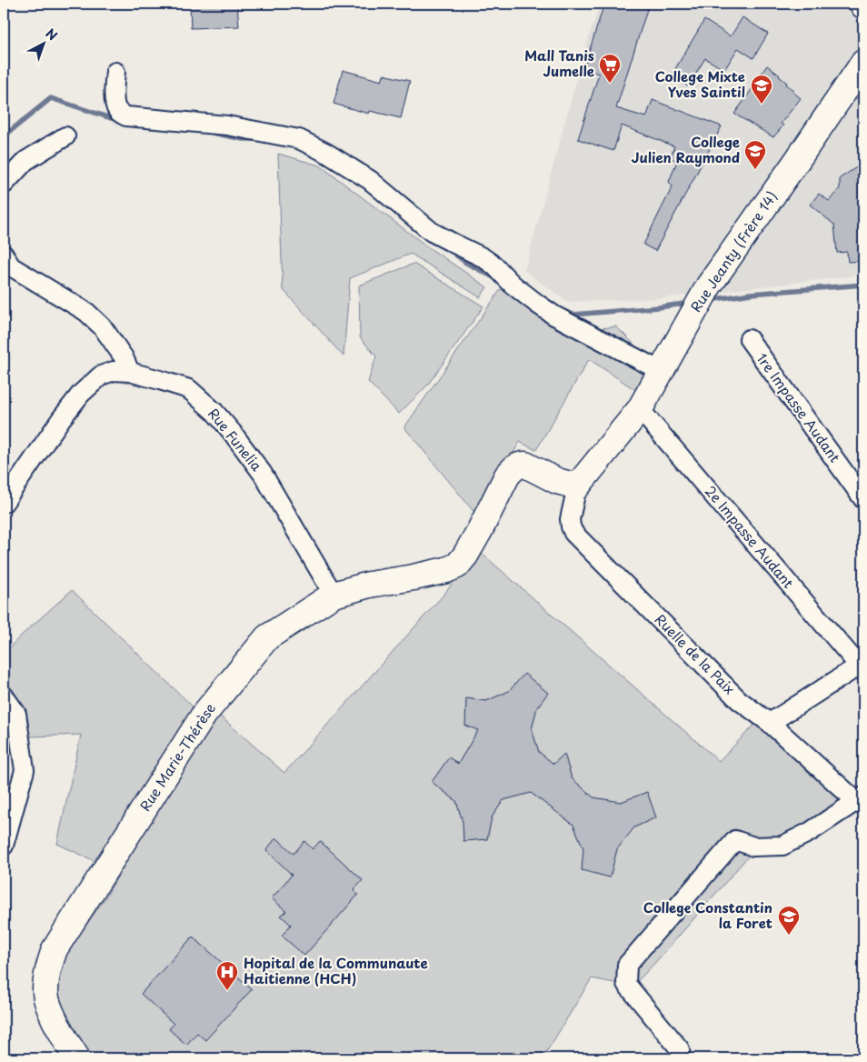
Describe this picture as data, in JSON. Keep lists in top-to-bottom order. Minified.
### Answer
{"streets":{"street":["Rue Jeanty (Frère 14)","1re Impasse Audant","Rue Funelia","2e Impasse Audant","Ruelle de la Paix","Rue Marie-Thérèse"]},"crossings":[["Rue Jeanty (Frère 14)","2e Impasse Audant"],["Rue Jeanty (Frère 14)","Ruelle de la Paix"],["Rue Jeanty (Frère 14)","Rue Marie-Thérèse"],["Rue Funelia","Rue Marie-Thérèse"],["Ruelle de la Paix","Rue Marie-Thérèse"]],"places":{"supermarket":["Mall Tanis Jumelle"],"school or university":["College Mixte Yves Saintil","College Julien Raymond","College Constantin la Foret"],"hospital":["Hopital de la Communaute Haitienne (HCH)"]},"north":"top right"}
